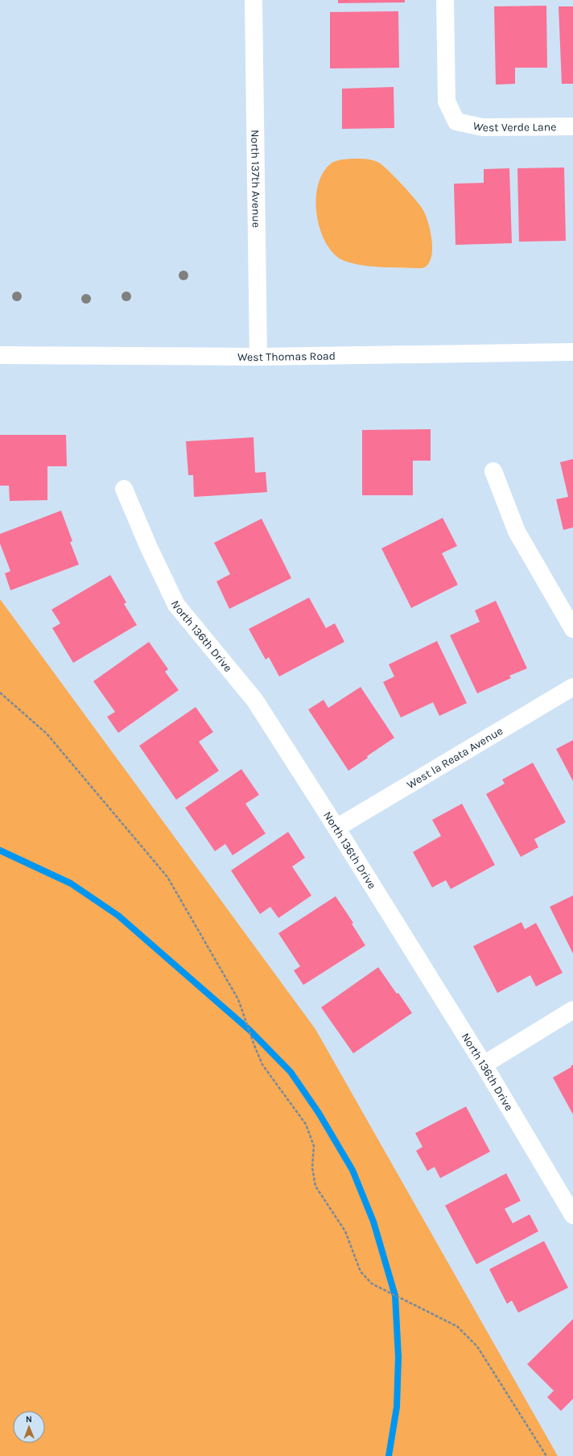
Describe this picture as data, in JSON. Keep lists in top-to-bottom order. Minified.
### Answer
{"streets":{"street":["West Verde Lane","North 137th Avenue","West Thomas Road","North 136th Drive","West la Reata Avenue"]},"crossings":[["North 137th Avenue","West Thomas Road"],["North 136th Drive","West la Reata Avenue"]],"north":"top"}
